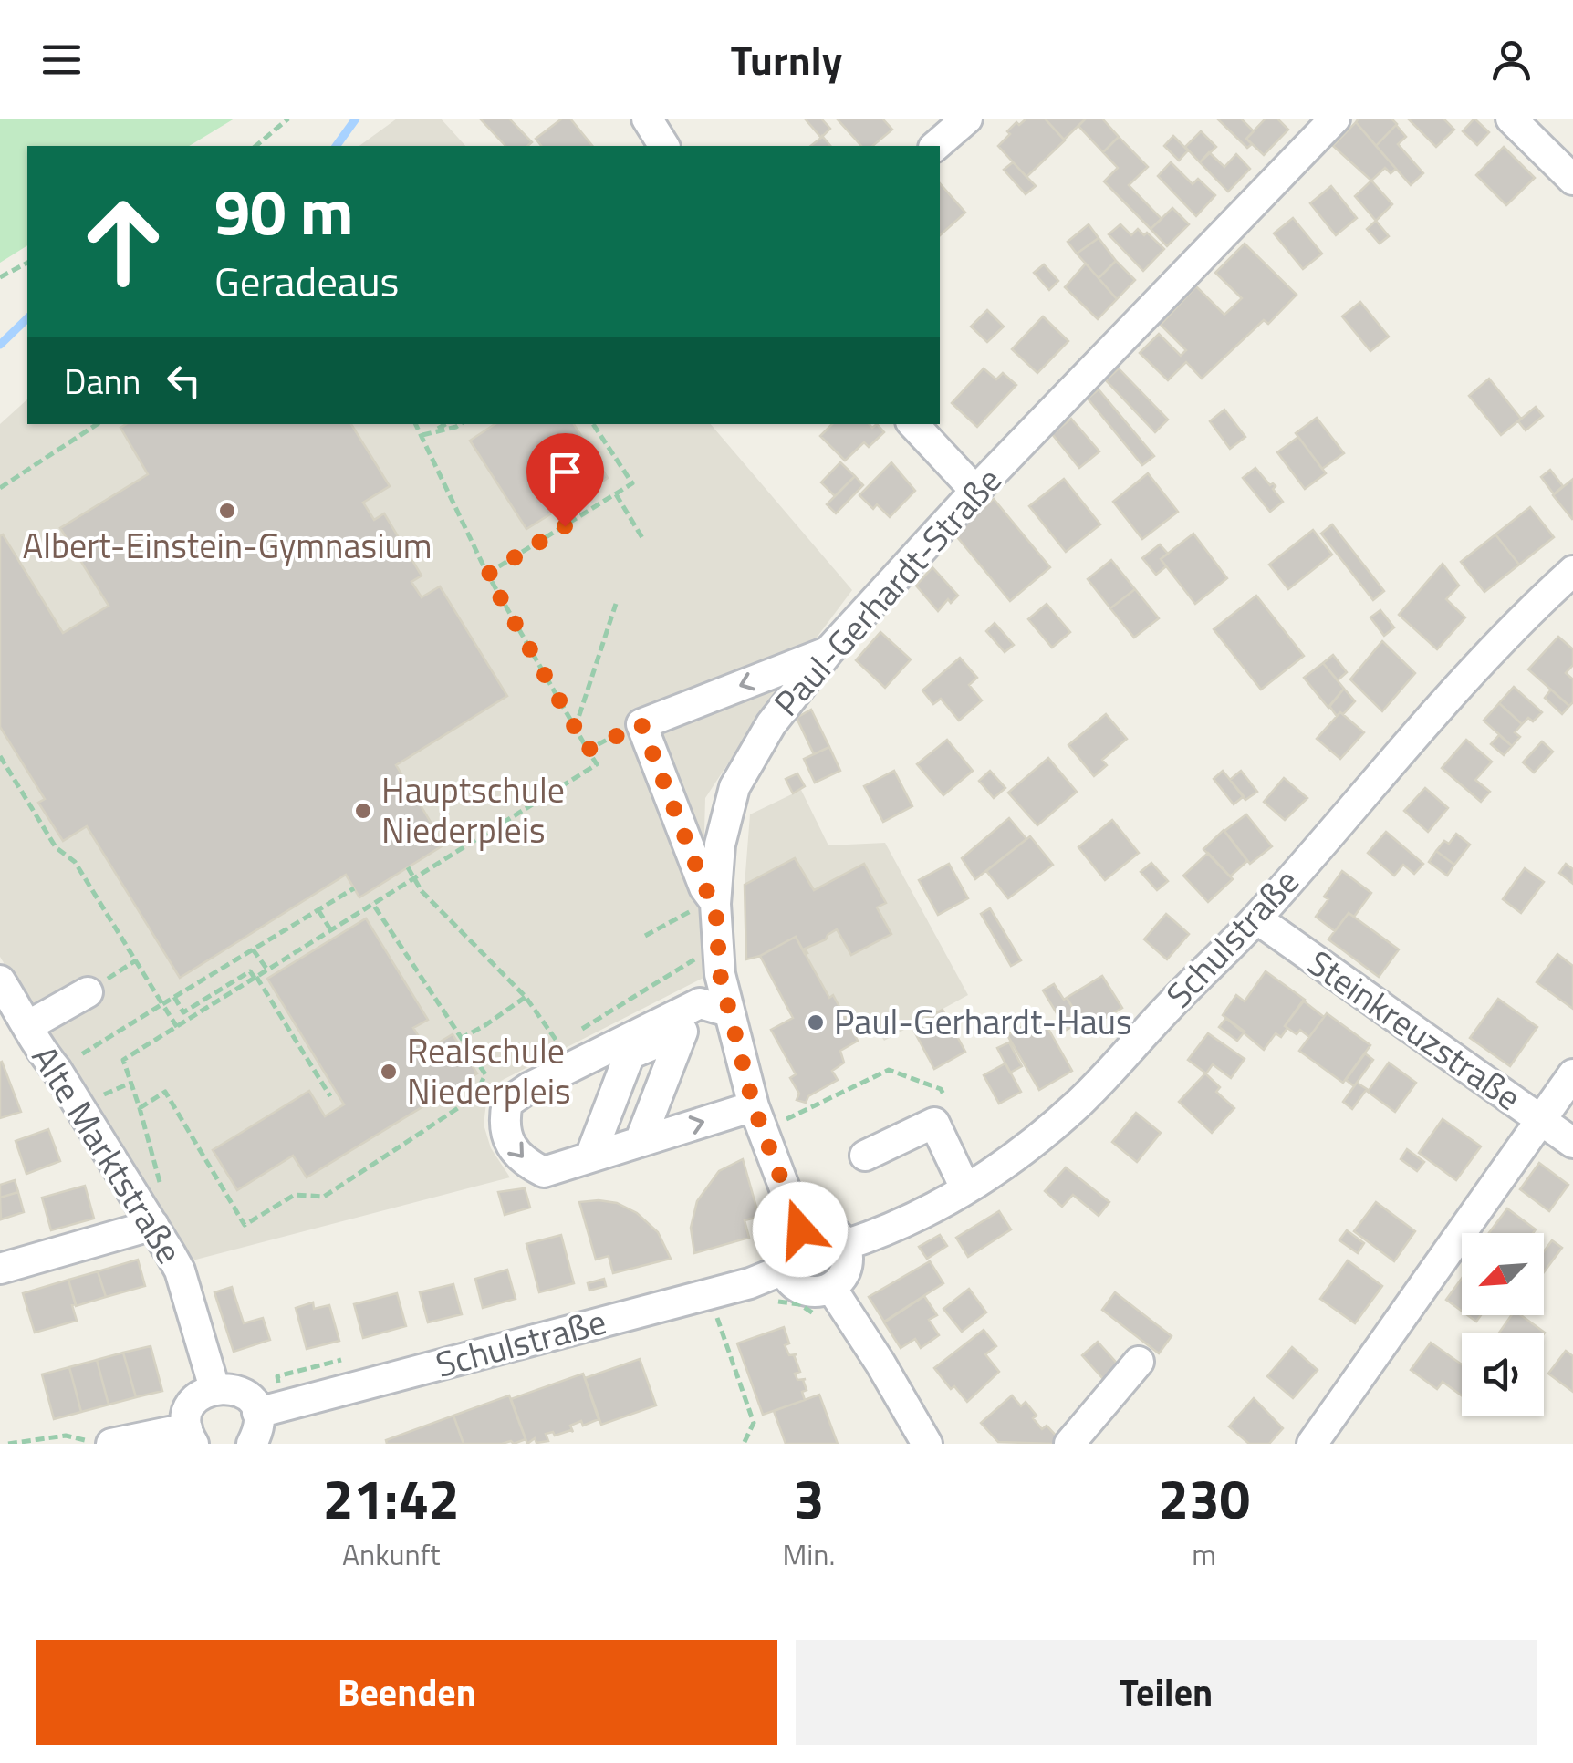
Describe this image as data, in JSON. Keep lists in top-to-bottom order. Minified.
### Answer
{"streets":{"street":["Paul-Gerhardt-Straße","Schulstraße","Steinkreuzstraße","Alte Marktstraße"]},"crossings":[["Paul-Gerhardt-Straße","Schulstraße"],["Schulstraße","Steinkreuzstraße"]],"places":["Albert-Einstein-Gymnasium","Hauptschule Niederpleis","Paul-Gerhardt-Haus","Realschule Niederpleis"],"north":"bottom left","page":{"header":"Turnly","turn":["90 m","Geradeaus"],"then":"Dann","eta":["21:42","Ankunft","3","Min.","230","m"],"buttons":["Beenden","Teilen"]}}
